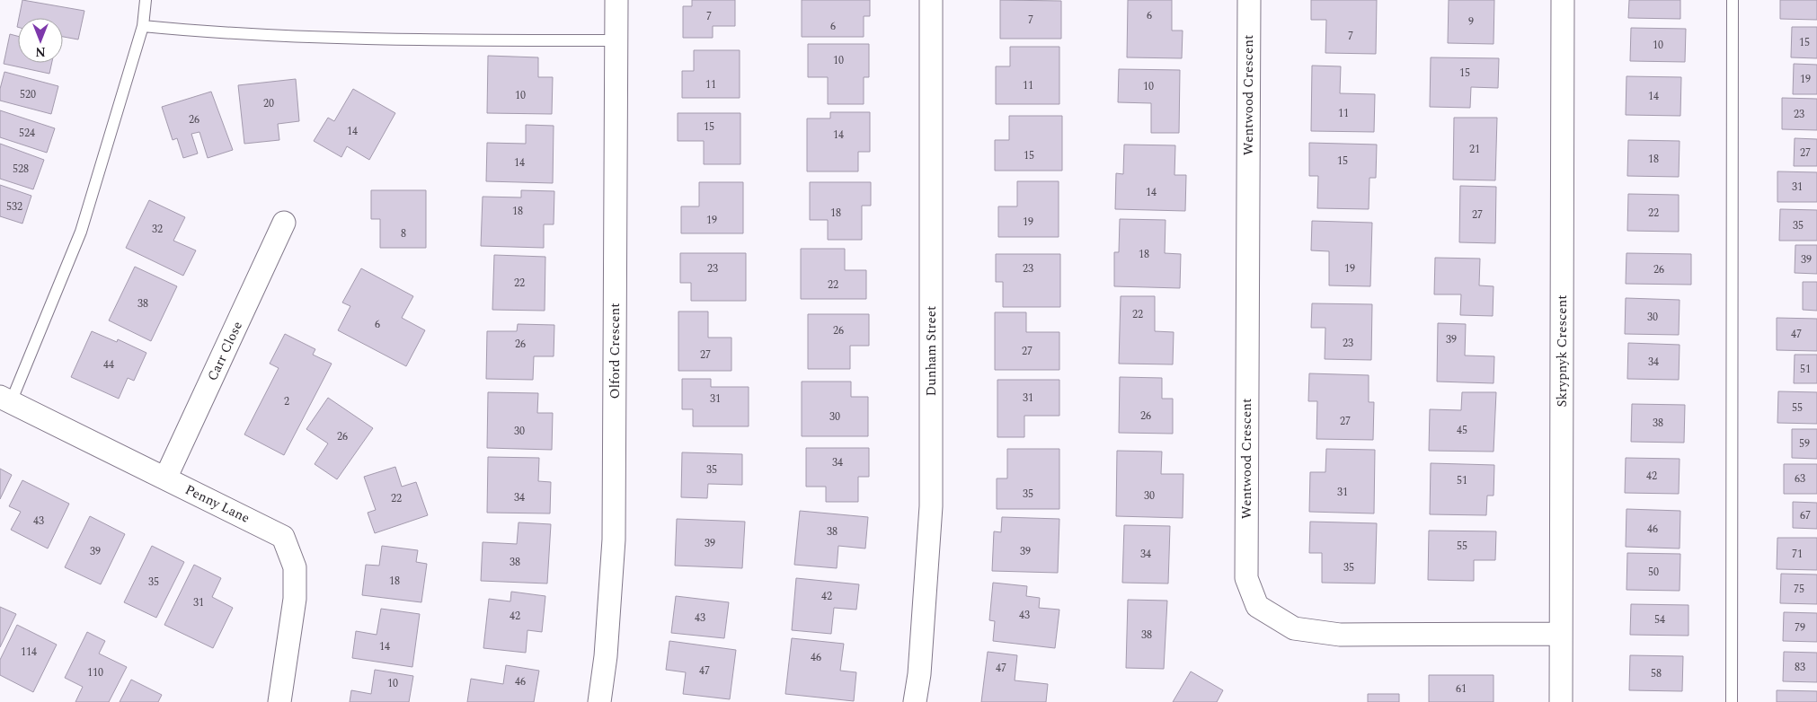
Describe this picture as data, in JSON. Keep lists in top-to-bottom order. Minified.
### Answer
{"streets":{"street":["Wentwood Crescent","Carr Close","Olford Crescent","Dunham Street","Skrypnyk Crescent","Penny Lane"]},"crossings":[["Wentwood Crescent","Skrypnyk Crescent"],["Carr Close","Penny Lane"]],"house_numbers":["6","7","7","9","6","7","15","10","10","15","19","11","11","10","520","10","14","20","11","23","26","15","14","524","14","21","27","15","18","15","14","528","31","14","532","18","18","22","27","19","19","35","32","8","18","39","23","23","19","26","22","22","38","22","30","6","26","47","39","23","26","27","27","34","44","51","31","31","2","55","26","30","27","38","45","30","26","59","34","35","42","63","51","31","35","30","34","22","67","43","46","38","39","55","39","39","34","71","38","35","50","18","35","75","42","31","43","42","43","54","79","38","14","114","46","83","47","47","110","58","46","10","61"],"north":"bottom"}
